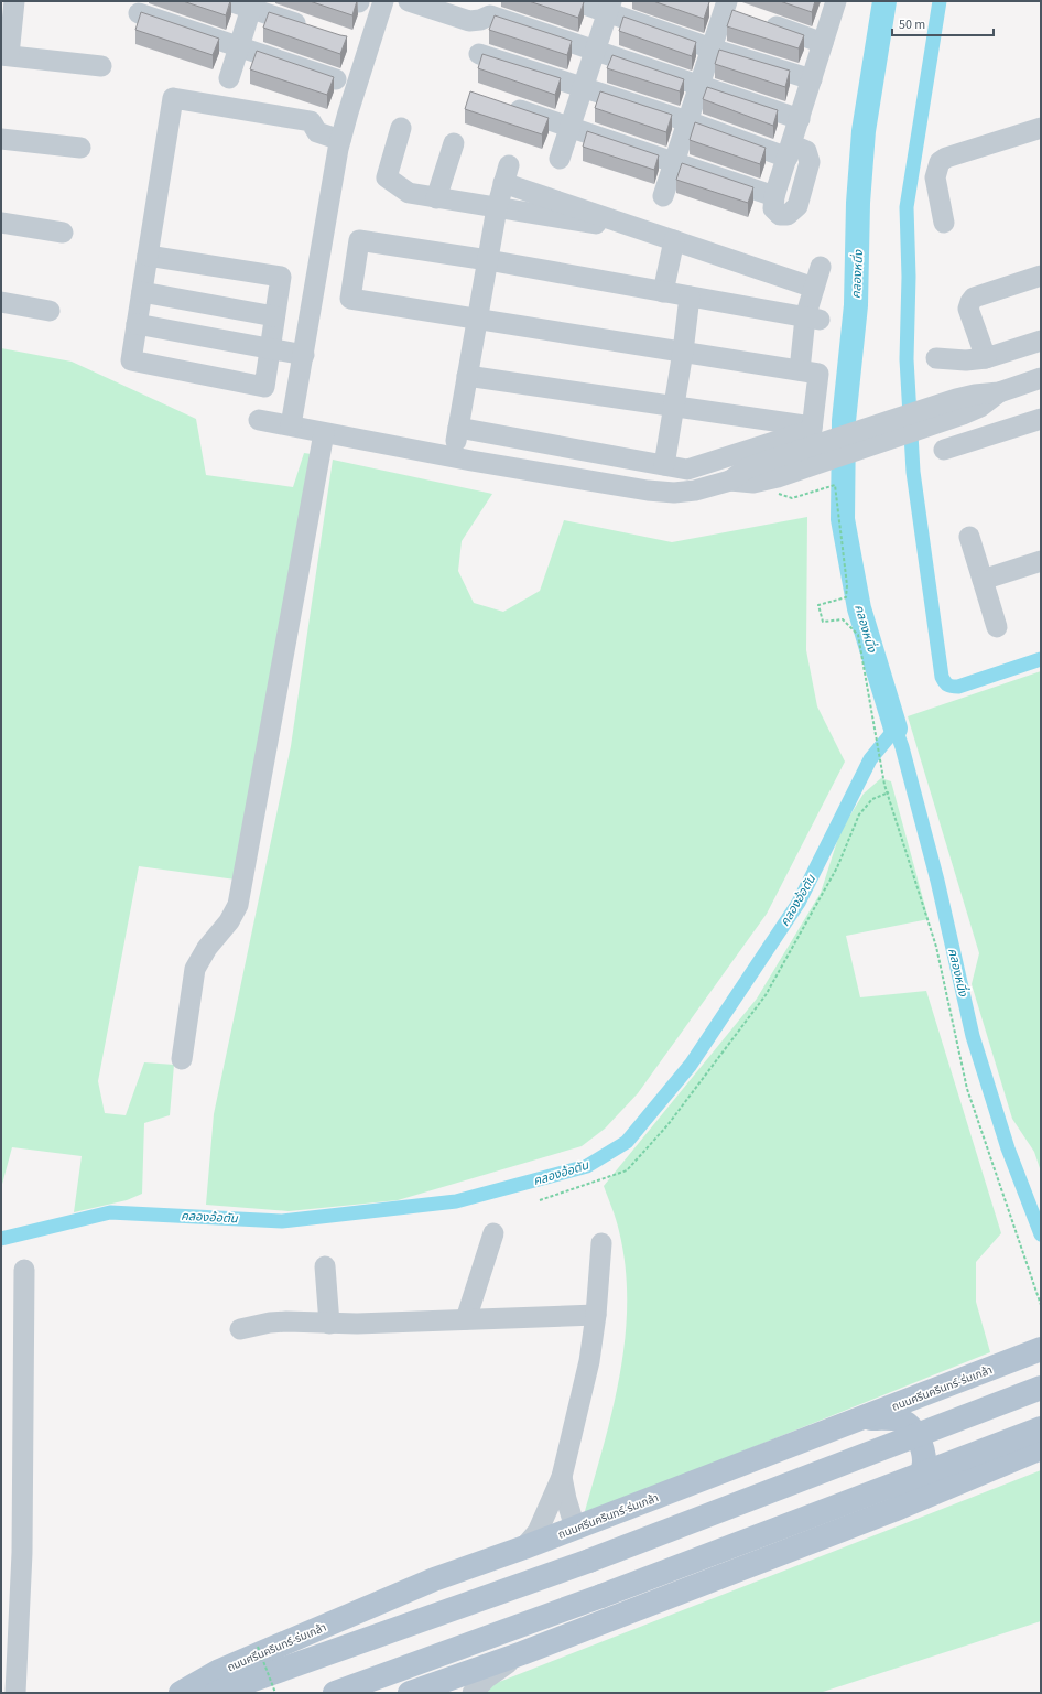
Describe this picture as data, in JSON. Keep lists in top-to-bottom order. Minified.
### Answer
{"streets":{"main road":["ถนนศรีนครินทร์-ร่มเกล้า"]},"water":["คลองหนึ่ง","คลองอ้อตัน"],"scale_bar":"50 m"}
